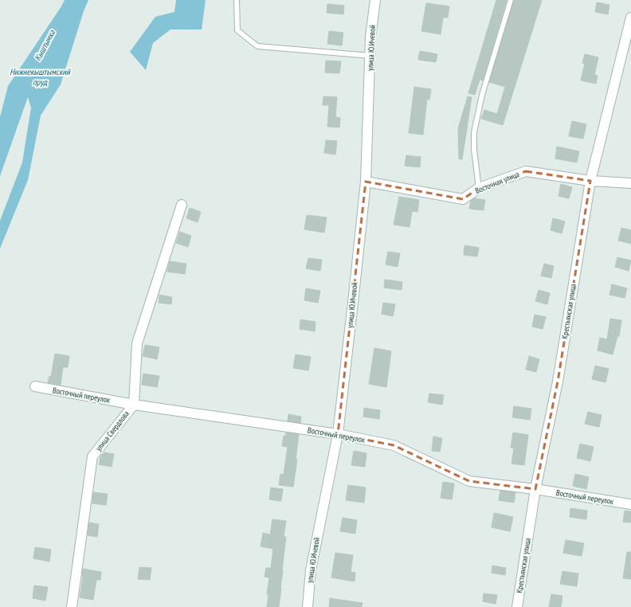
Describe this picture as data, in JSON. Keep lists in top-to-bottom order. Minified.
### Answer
{"streets":{"street":["улица Ю.Ичевой","Восточная улица","Крестьянская улица","Восточный переулок","улица Свердлова"]},"crossings":[["улица Ю.Ичевой","Восточная улица"],["улица Ю.Ичевой","Восточный переулок"],["Восточная улица","Крестьянская улица"],["Крестьянская улица","Восточный переулок"],["Восточный переулок","улица Свердлова"]],"water":["Кыштымка","Нижнекыштымский пруд"]}
